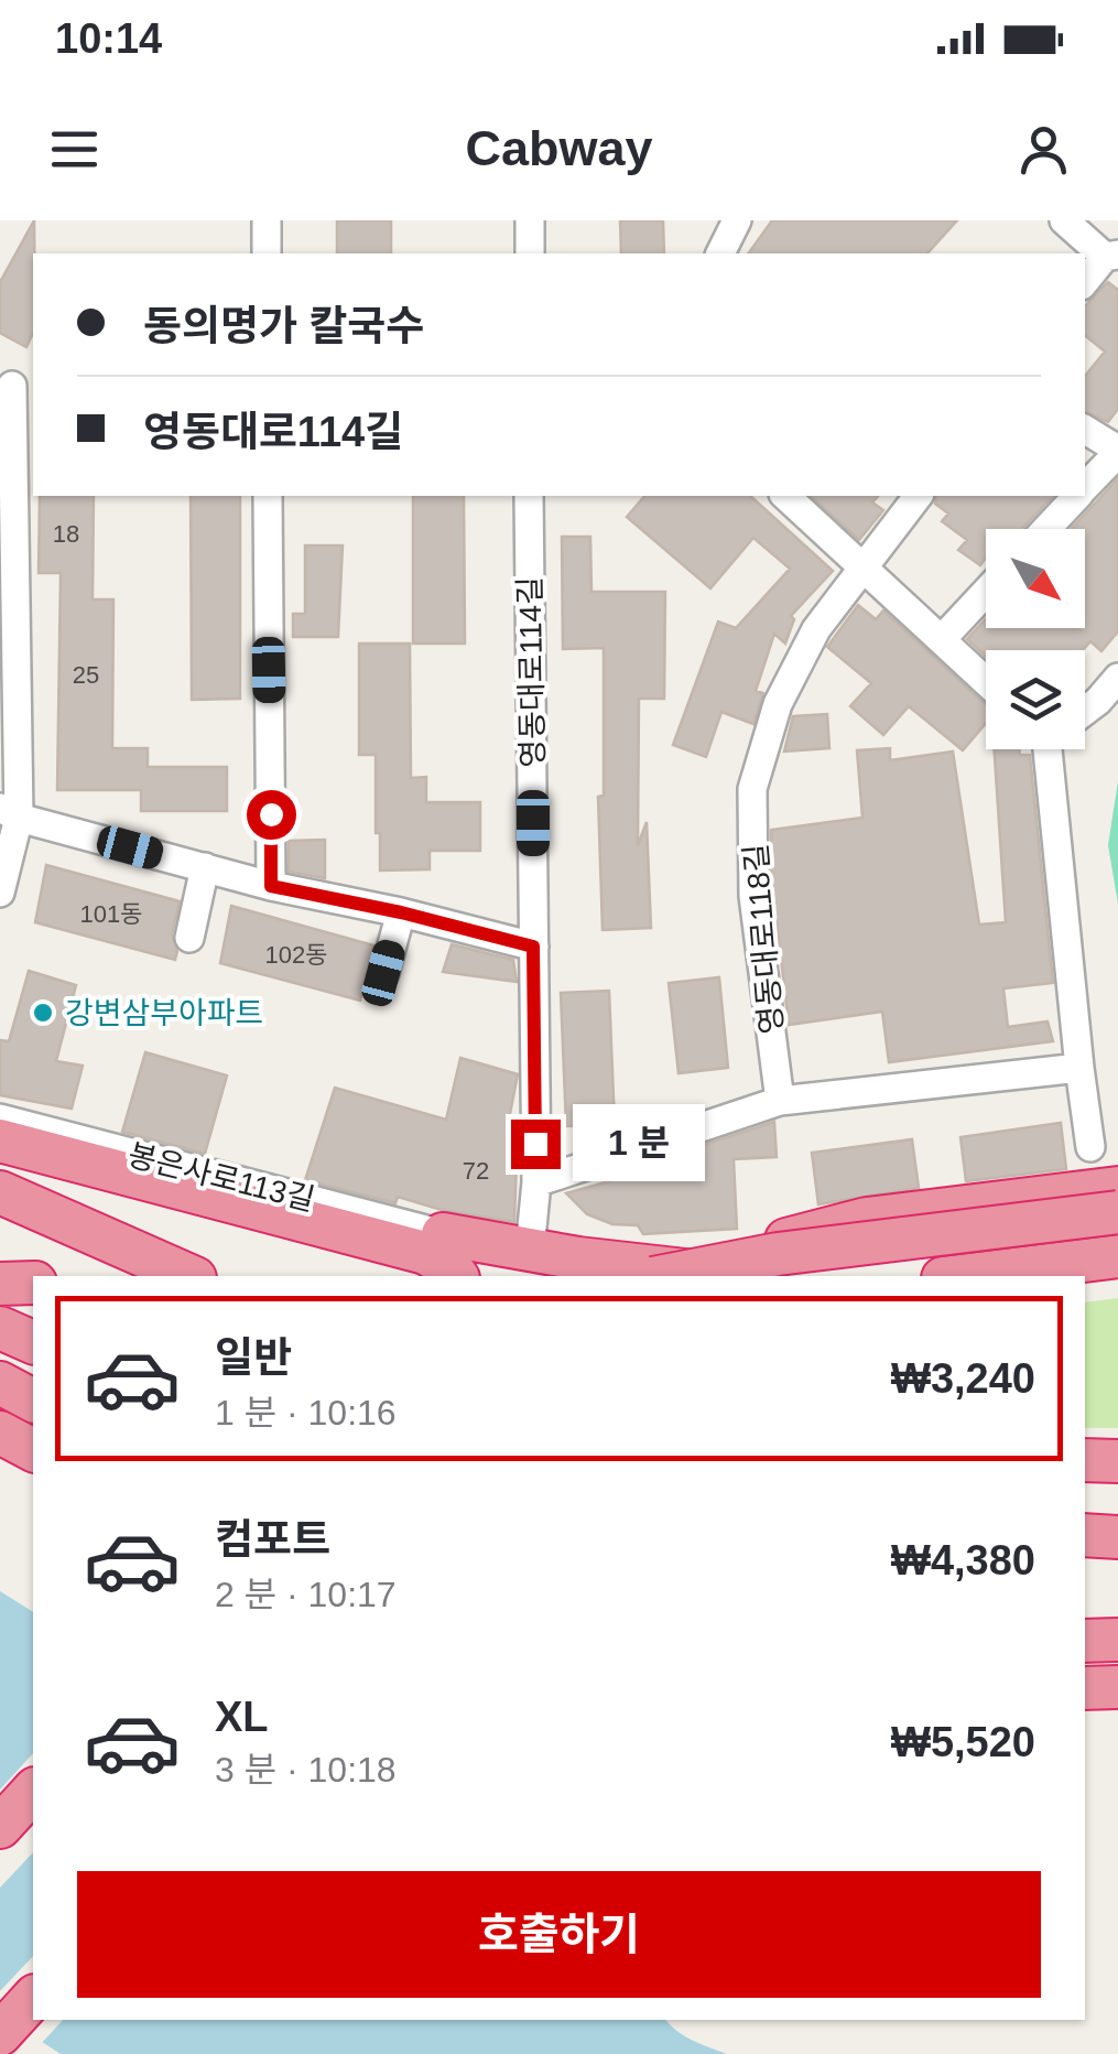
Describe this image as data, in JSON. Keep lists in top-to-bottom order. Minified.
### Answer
{"streets":{"street":["영동대로114길","영동대로118길","봉은사로113길"]},"places":["강변삼부아파트"],"house_numbers":["18","25","101동","102동","72"],"north":"bottom right","page":{"status":"10:14","header":"Cabway","banner":["동의명가 칼국수","영동대로114길"],"bubble":"1 분","list":[{"name":"일반","note":"1 분 · 10:16","value":"₩3,240"},{"name":"컴포트","note":"2 분 · 10:17","value":"₩4,380"},{"name":"XL","note":"3 분 · 10:18","value":"₩5,520"}],"buttons":"호출하기"}}
